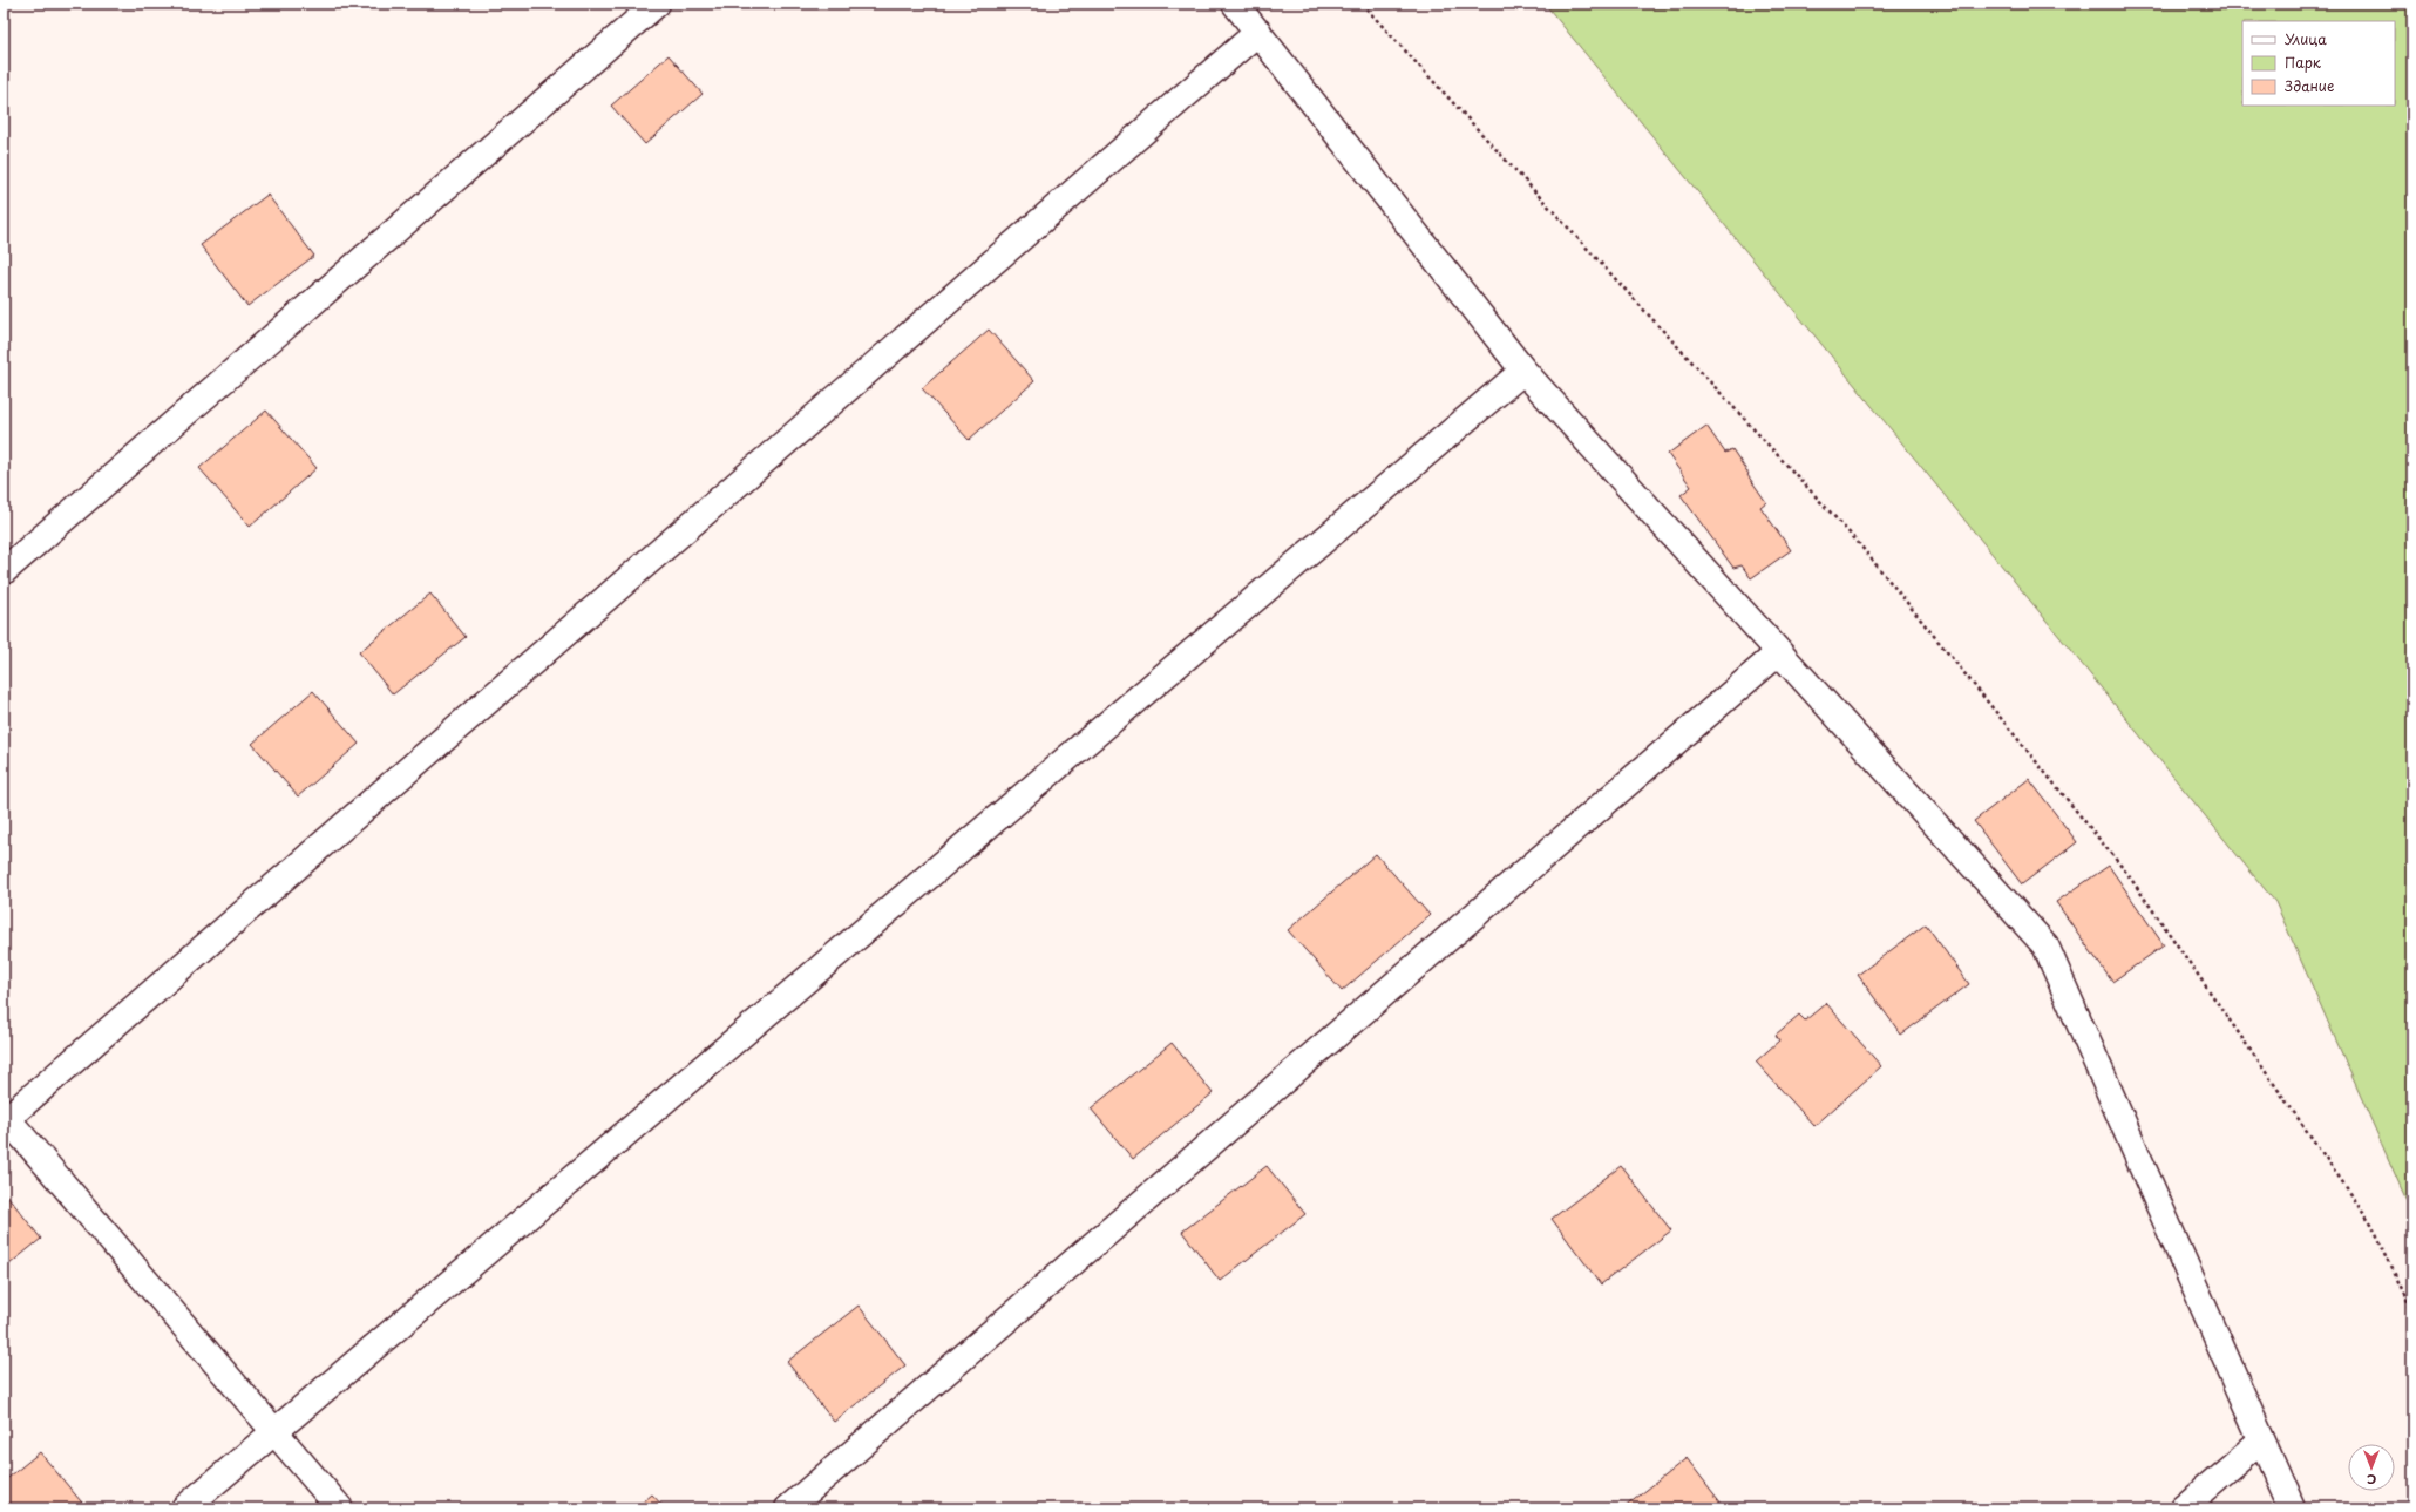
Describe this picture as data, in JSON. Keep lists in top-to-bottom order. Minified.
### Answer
{"legend":["Улица","Парк","Здание"],"north":"bottom"}
